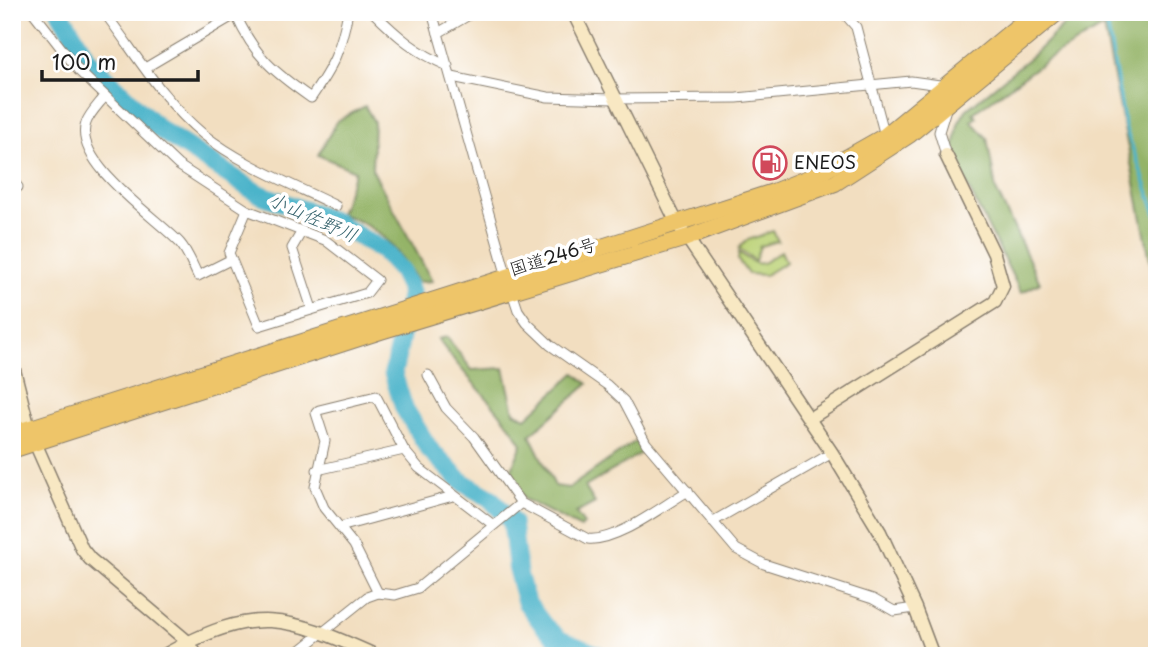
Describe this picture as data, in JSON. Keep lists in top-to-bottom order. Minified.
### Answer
{"streets":{"highway":["国道246号"]},"water":["小山佐野川"],"places":{"fuel station":["ENEOS"]},"scale_bar":"100 m"}
